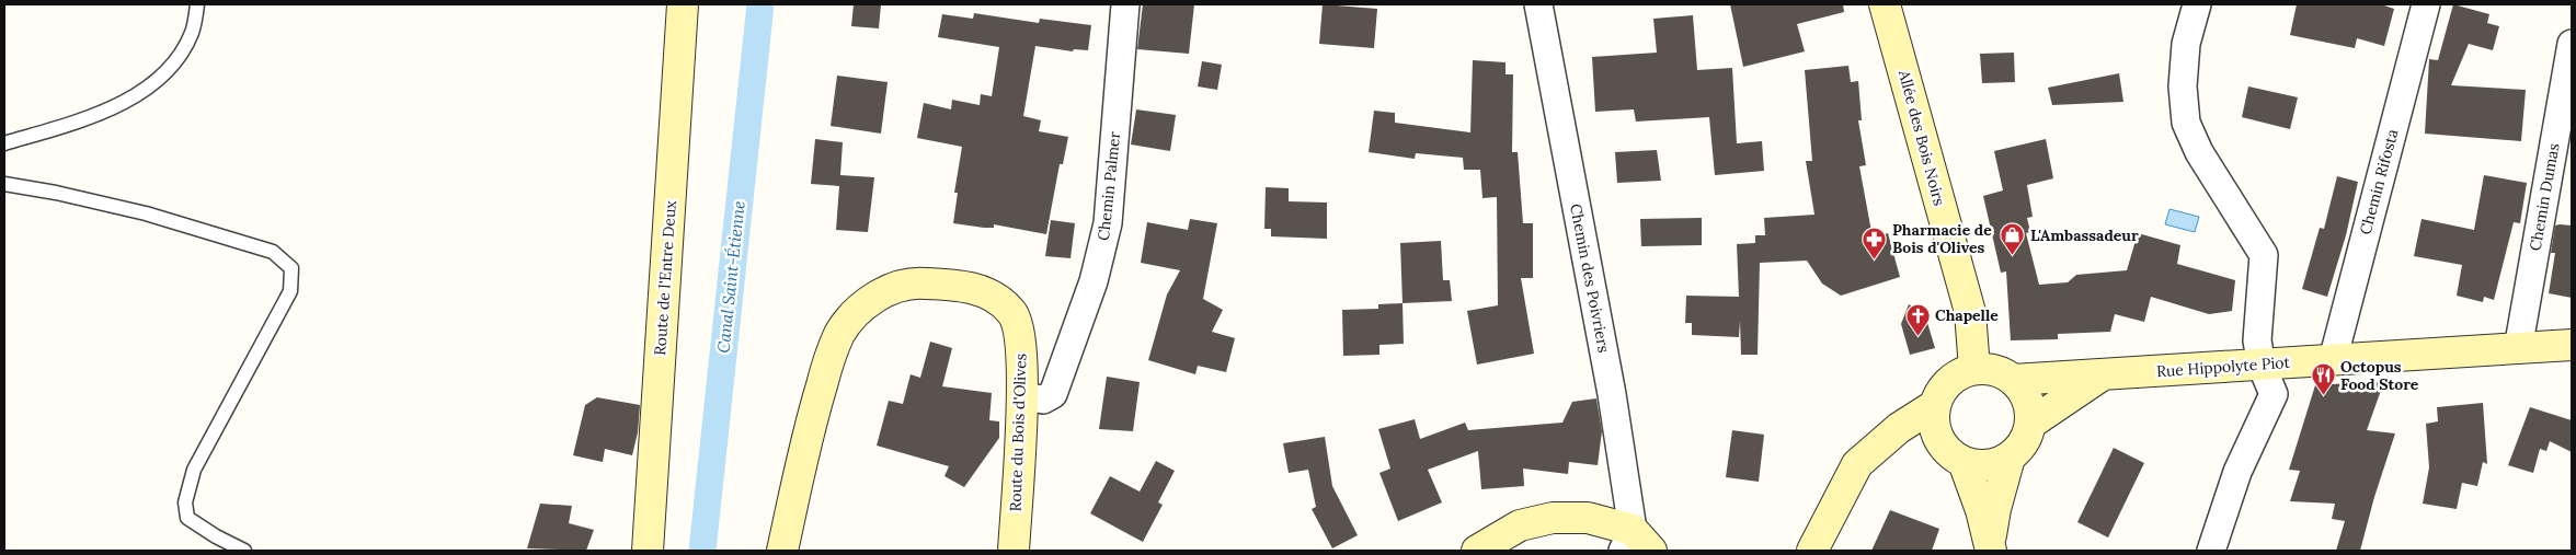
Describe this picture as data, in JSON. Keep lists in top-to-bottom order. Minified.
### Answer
{"streets":{"main road":["Allée des Bois Noirs","Route de l'Entre Deux","Rue Hippolyte Piot","Route du Bois d'Olives"],"street":["Chemin Rifosta","Chemin Palmer","Chemin Dumas","Chemin des Poivriers"]},"crossings":[["Allée des Bois Noirs","Rue Hippolyte Piot"],["Chemin Rifosta","Rue Hippolyte Piot"],["Chemin Palmer","Route du Bois d'Olives"],["Chemin Dumas","Rue Hippolyte Piot"]],"water":["Canal Saint-Étienne"],"places":{"shop":["L'Ambassadeur"],"pharmacy":["Pharmacie de Bois d'Olives"],"church":["Chapelle"],"restaurant":["Octopus Food Store"]}}
